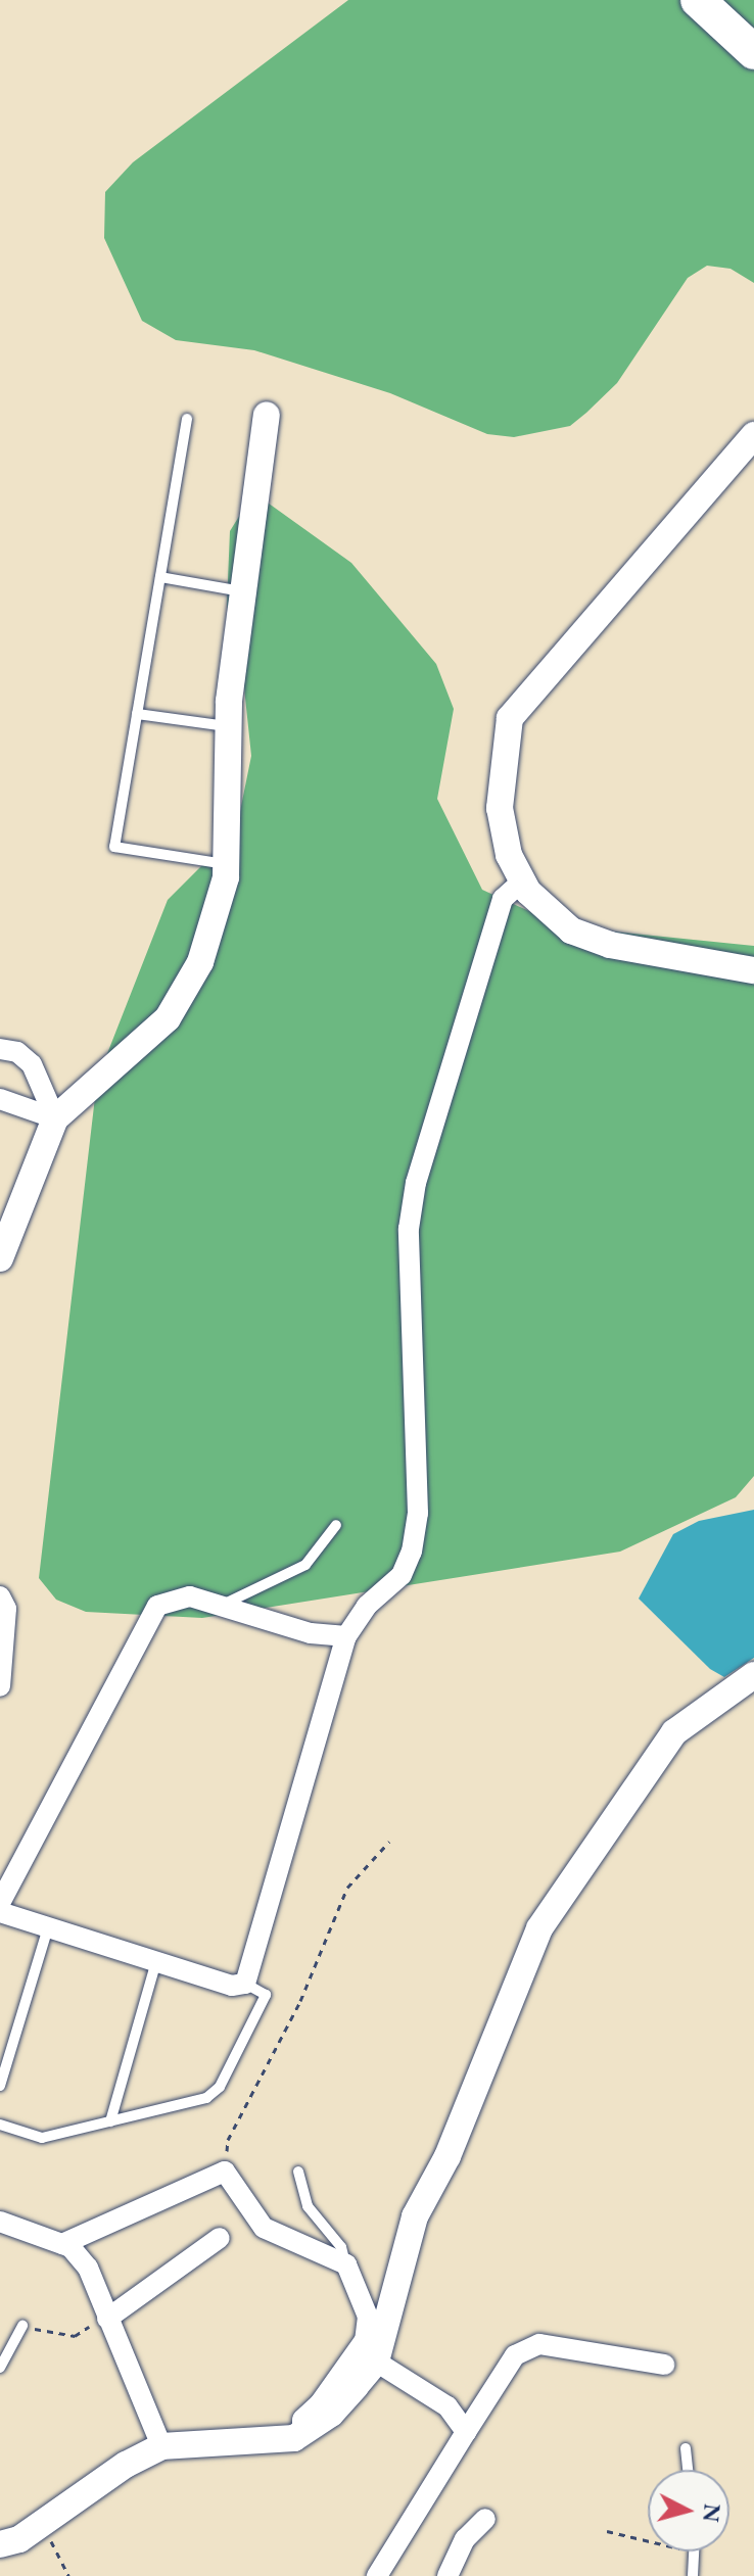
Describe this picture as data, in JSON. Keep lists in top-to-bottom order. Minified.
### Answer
{"north":"right"}
